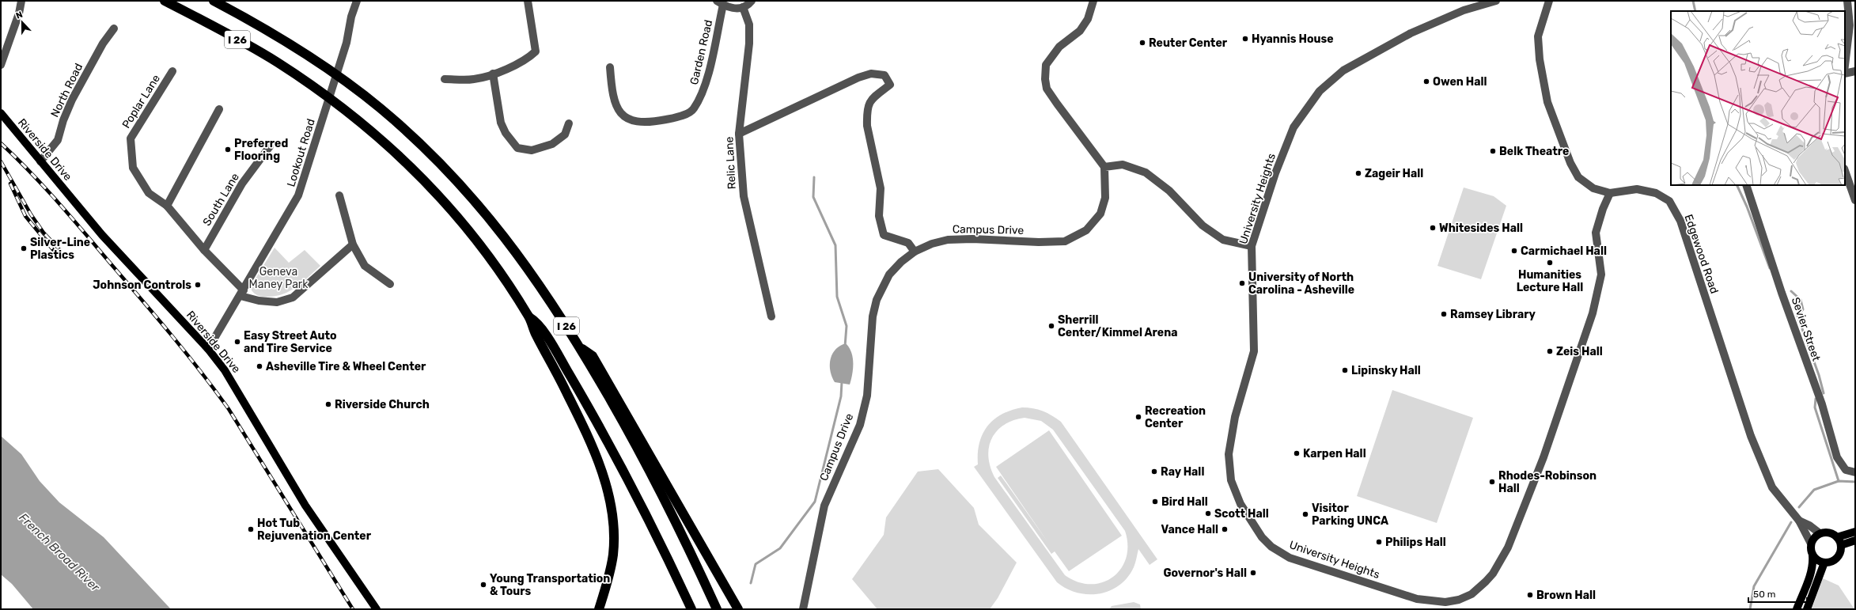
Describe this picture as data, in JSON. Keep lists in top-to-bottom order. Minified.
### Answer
{"streets":{"highway":["I 26"],"main road":["Riverside Drive"],"street":["Garden Road","North Road","Poplar Lane","Lookout Road","Relic Lane","University Heights","South Lane","Campus Drive","Edgewood Road","Sevier Street"]},"crossings":[["North Road","Riverside Drive"],["Poplar Lane","Lookout Road"],["Poplar Lane","South Lane"],["Riverside Drive","Lookout Road"],["University Heights","Edgewood Road"]],"water":["French Broad River"],"parks":["Geneva Maney Park"],"places":["Hyannis House","Reuter Center","Owen Hall","Preferred Flooring","Belk Theatre","Zageir Hall","Whitesides Hall","Silver-Line Plastics","Carmichael Hall","Humanities Lecture Hall","University of North Carolina - Asheville","Johnson Controls","Ramsey Library","Sherrill Center/Kimmel Arena","Easy Street Auto and Tire Service","Zeis Hall","Asheville Tire & Wheel Center","Lipinsky Hall","Riverside Church","Recreation Center","Karpen Hall","Ray Hall","Rhodes-Robinson Hall","Bird Hall","Scott Hall","Visitor Parking UNCA","Hot Tub Rejuvenation Center","Vance Hall","Philips Hall","Governor's Hall","Young Transportation & Tours","Brown Hall"],"scale_bar":"50 m","north":"top"}
